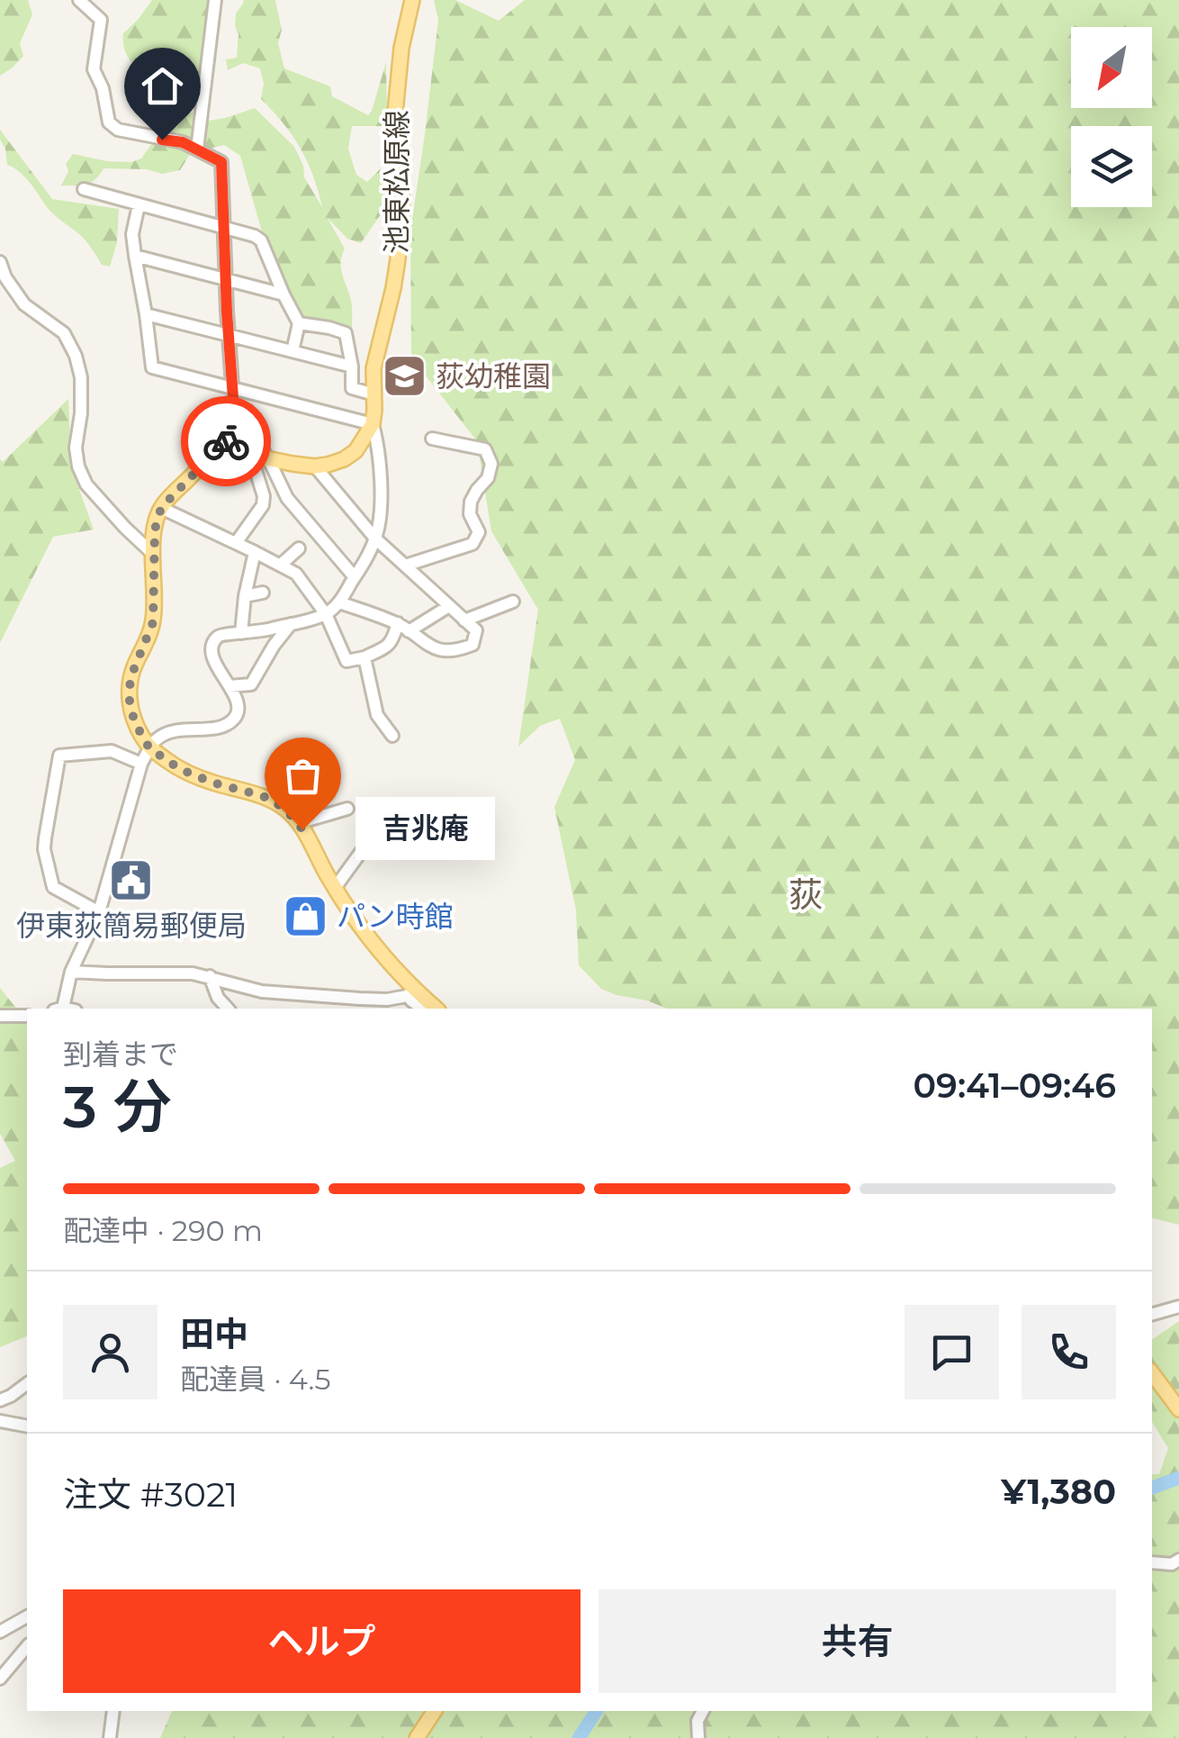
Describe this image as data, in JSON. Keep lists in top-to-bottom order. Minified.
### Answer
{"streets":{"main road":["池東松原線"]},"districts":["荻"],"places":{"school or university":["荻幼稚園"],"other":["吉兆庵"],"public building":["伊東荻簡易郵便局"],"shop":["パン時館"]},"north":"bottom left","page":{"bubble":"吉兆庵","heading":["3 分","到着まで","09:41–09:46"],"panel":["田中","配達員 · 4.5","注文 #3021","¥1,380"],"bar":"配達中 · 290 m","buttons":["ヘルプ","共有"]}}
